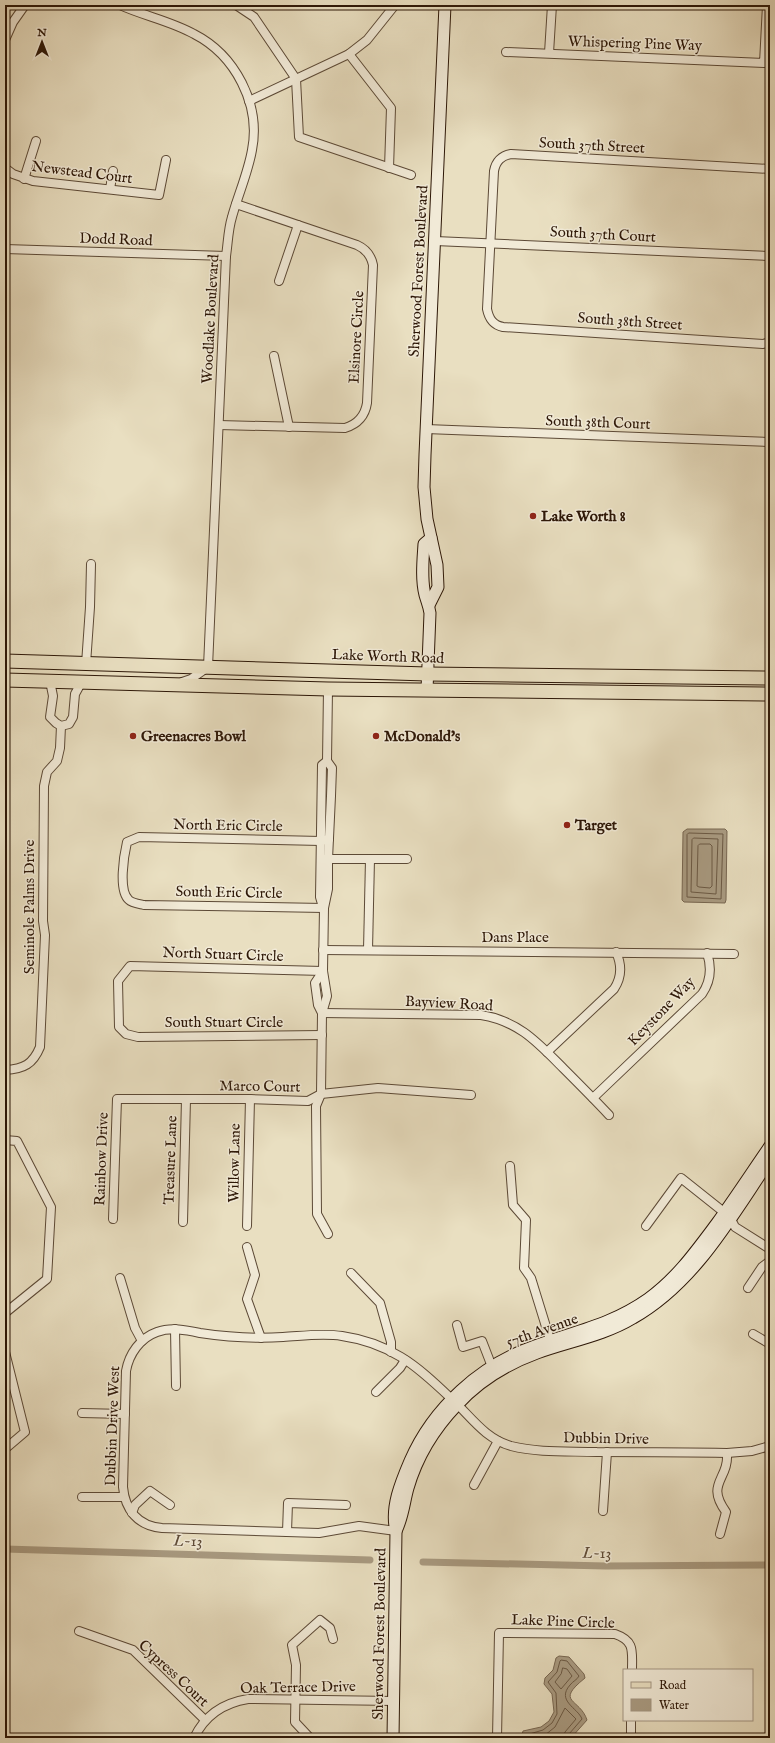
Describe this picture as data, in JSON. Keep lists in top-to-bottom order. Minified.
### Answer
{"streets":{"main road":["Lake Worth Road"],"street":["Whispering Pine Way","South 37th Street","Newstead Court","South 37th Court","Dodd Road","Sherwood Forest Boulevard","Woodlake Boulevard","South 38th Street","Elsinore Circle","South 38th Court","North Eric Circle","South Eric Circle","Seminole Palms Drive","Dans Place","North Stuart Circle","Bayview Road","Keystone Way","South Stuart Circle","Marco Court","Rainbow Drive","Treasure Lane","Willow Lane","57th Avenue","Dubbin Drive West","Dubbin Drive","Lake Pine Circle","Cypress Court","Oak Terrace Drive"]},"crossings":[["South 37th Street","South 37th Court"],["South 37th Street","South 38th Street"],["South 37th Court","Sherwood Forest Boulevard"],["Dodd Road","Woodlake Boulevard"],["Sherwood Forest Boulevard","South 38th Court"],["Sherwood Forest Boulevard","Lake Worth Road"],["Sherwood Forest Boulevard","57th Avenue"],["Sherwood Forest Boulevard","Dubbin Drive West"],["Sherwood Forest Boulevard","Oak Terrace Drive"],["Woodlake Boulevard","Elsinore Circle"],["Woodlake Boulevard","Lake Worth Road"],["North Eric Circle","South Eric Circle"],["Dans Place","Keystone Way"],["North Stuart Circle","South Stuart Circle"],["Bayview Road","Keystone Way"],["Marco Court","Rainbow Drive"],["Marco Court","Treasure Lane"],["Marco Court","Willow Lane"],["57th Avenue","Dubbin Drive West"],["57th Avenue","Dubbin Drive"],["Dubbin Drive West","Dubbin Drive"],["Cypress Court","Oak Terrace Drive"]],"water":["L-13"],"places":["Lake Worth 8","Greenacres Bowl","McDonald's","Target"],"legend":["Road","Water"],"north":"top"}
